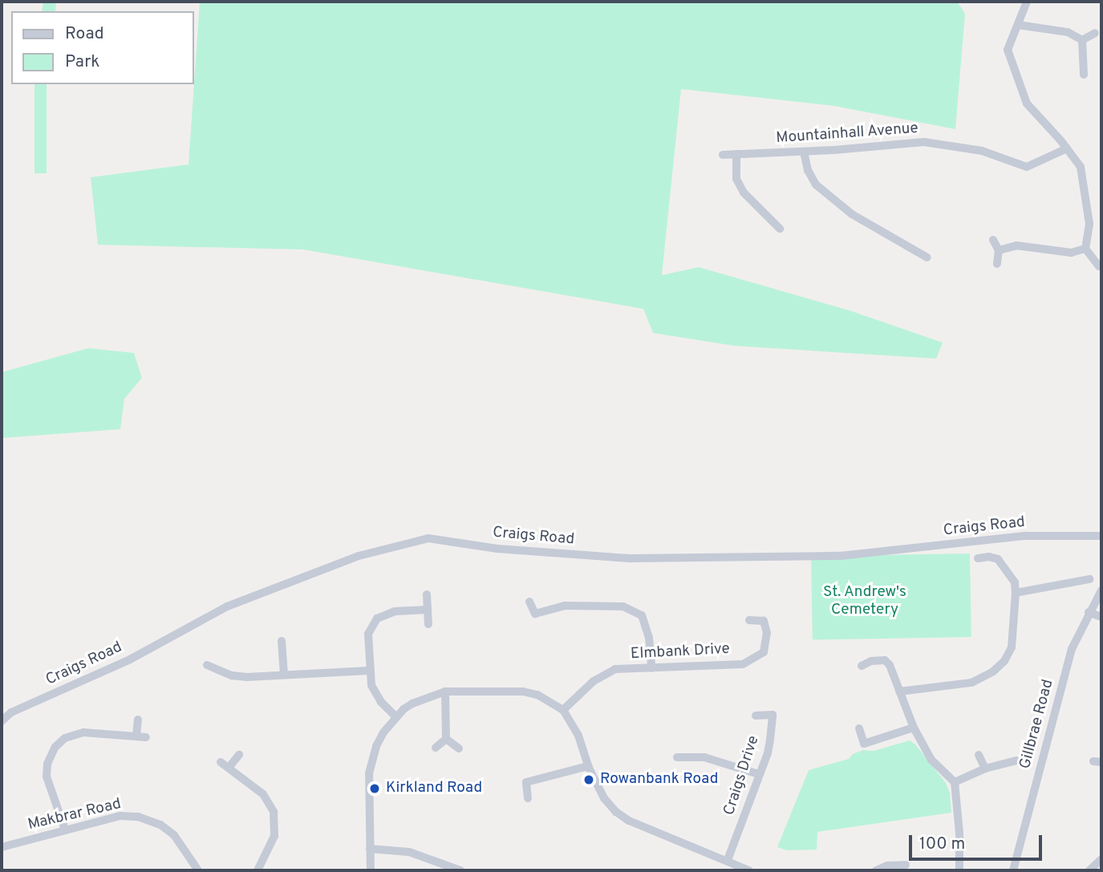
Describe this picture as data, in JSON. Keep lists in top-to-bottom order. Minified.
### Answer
{"streets":{"street":["Mountainhall Avenue","Craigs Road","Elmbank Drive","Gillbrae Road","Craigs Drive","Makbrar Road"]},"parks":["St. Andrew's Cemetery"],"places":["Rowanbank Road","Kirkland Road"],"legend":["Road","Park"],"scale_bar":"100 m"}
